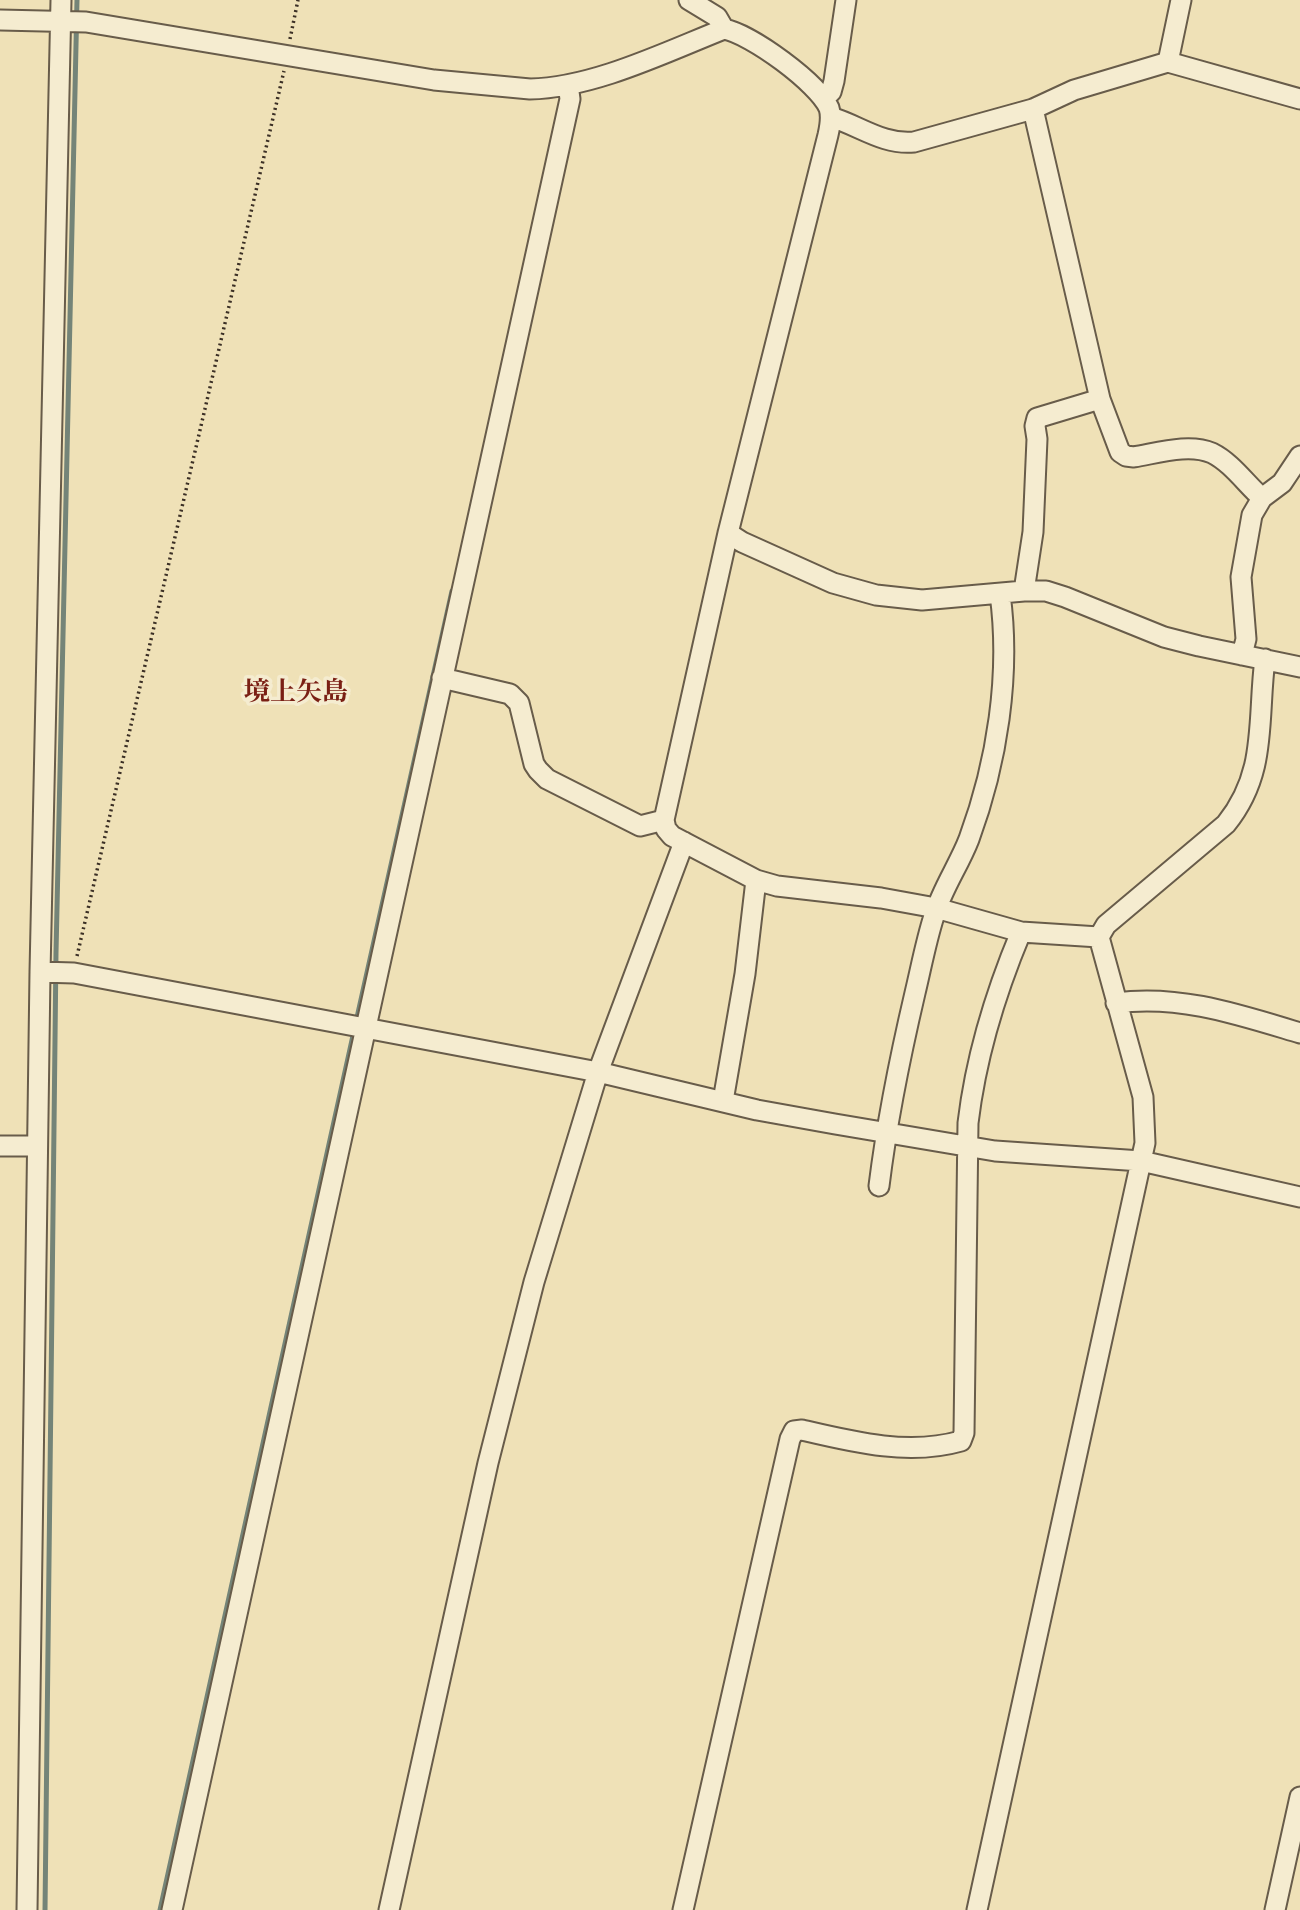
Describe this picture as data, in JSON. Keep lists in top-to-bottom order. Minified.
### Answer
{"districts":["境上矢島"]}
